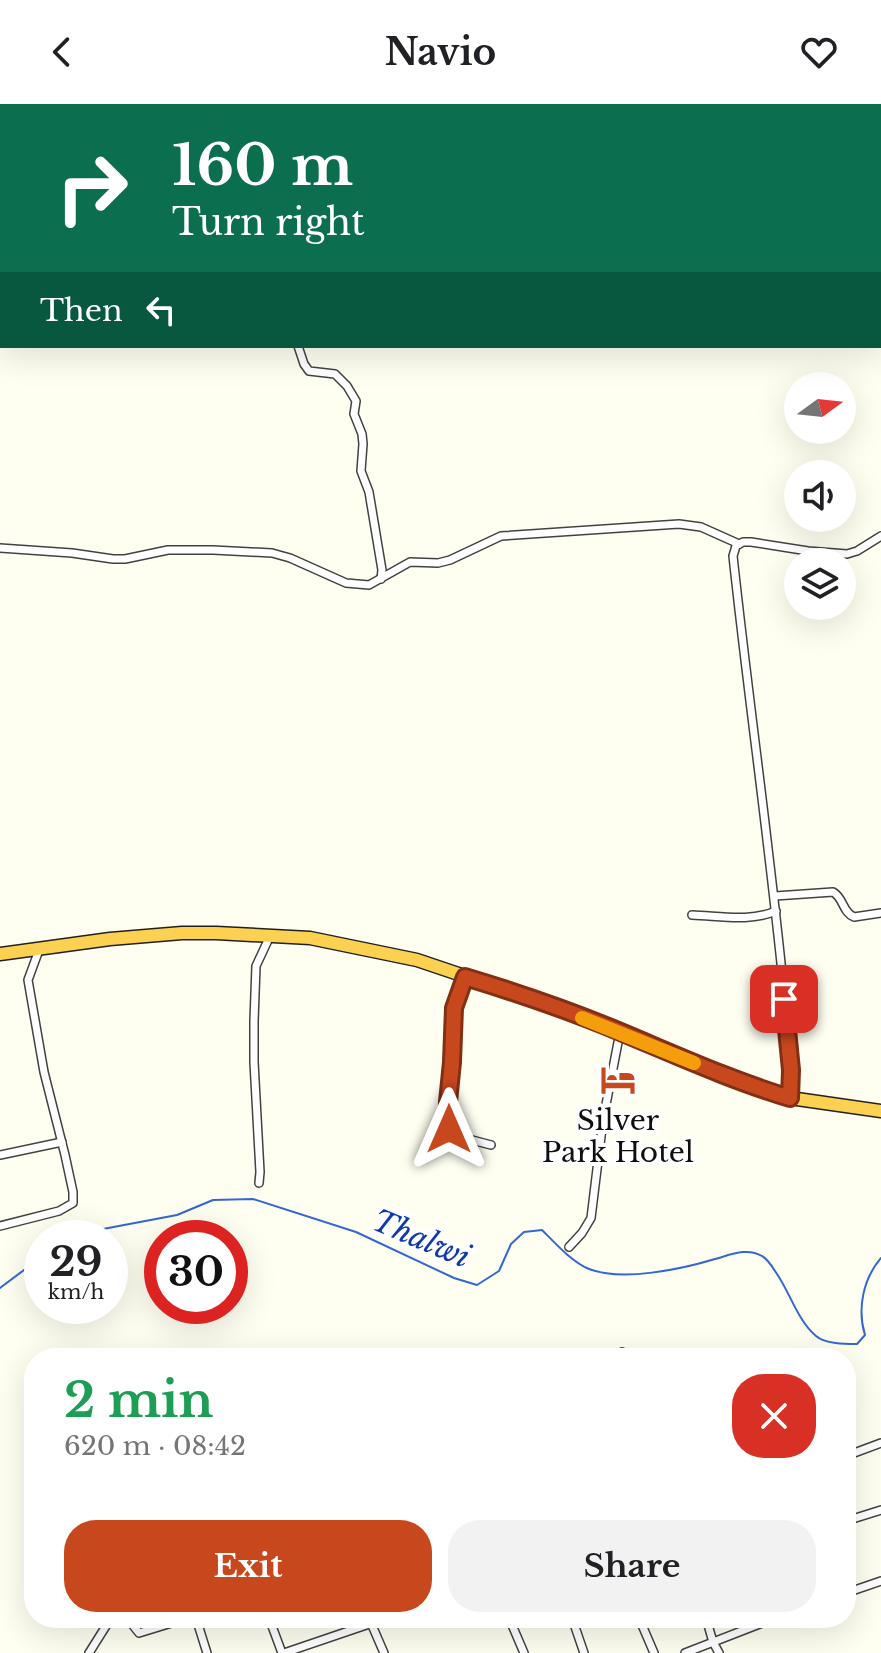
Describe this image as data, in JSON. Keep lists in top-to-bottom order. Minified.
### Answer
{"water":["Thalwi"],"places":{"hotel":["Silver Park Hotel"]},"north":"right","page":{"header":"Navio","turn":["160 m","Turn right"],"then":"Then","speed":"29 km/h","limit":"30","heading":["2 min","620 m · 08:42"],"buttons":["Exit","Share"]}}
